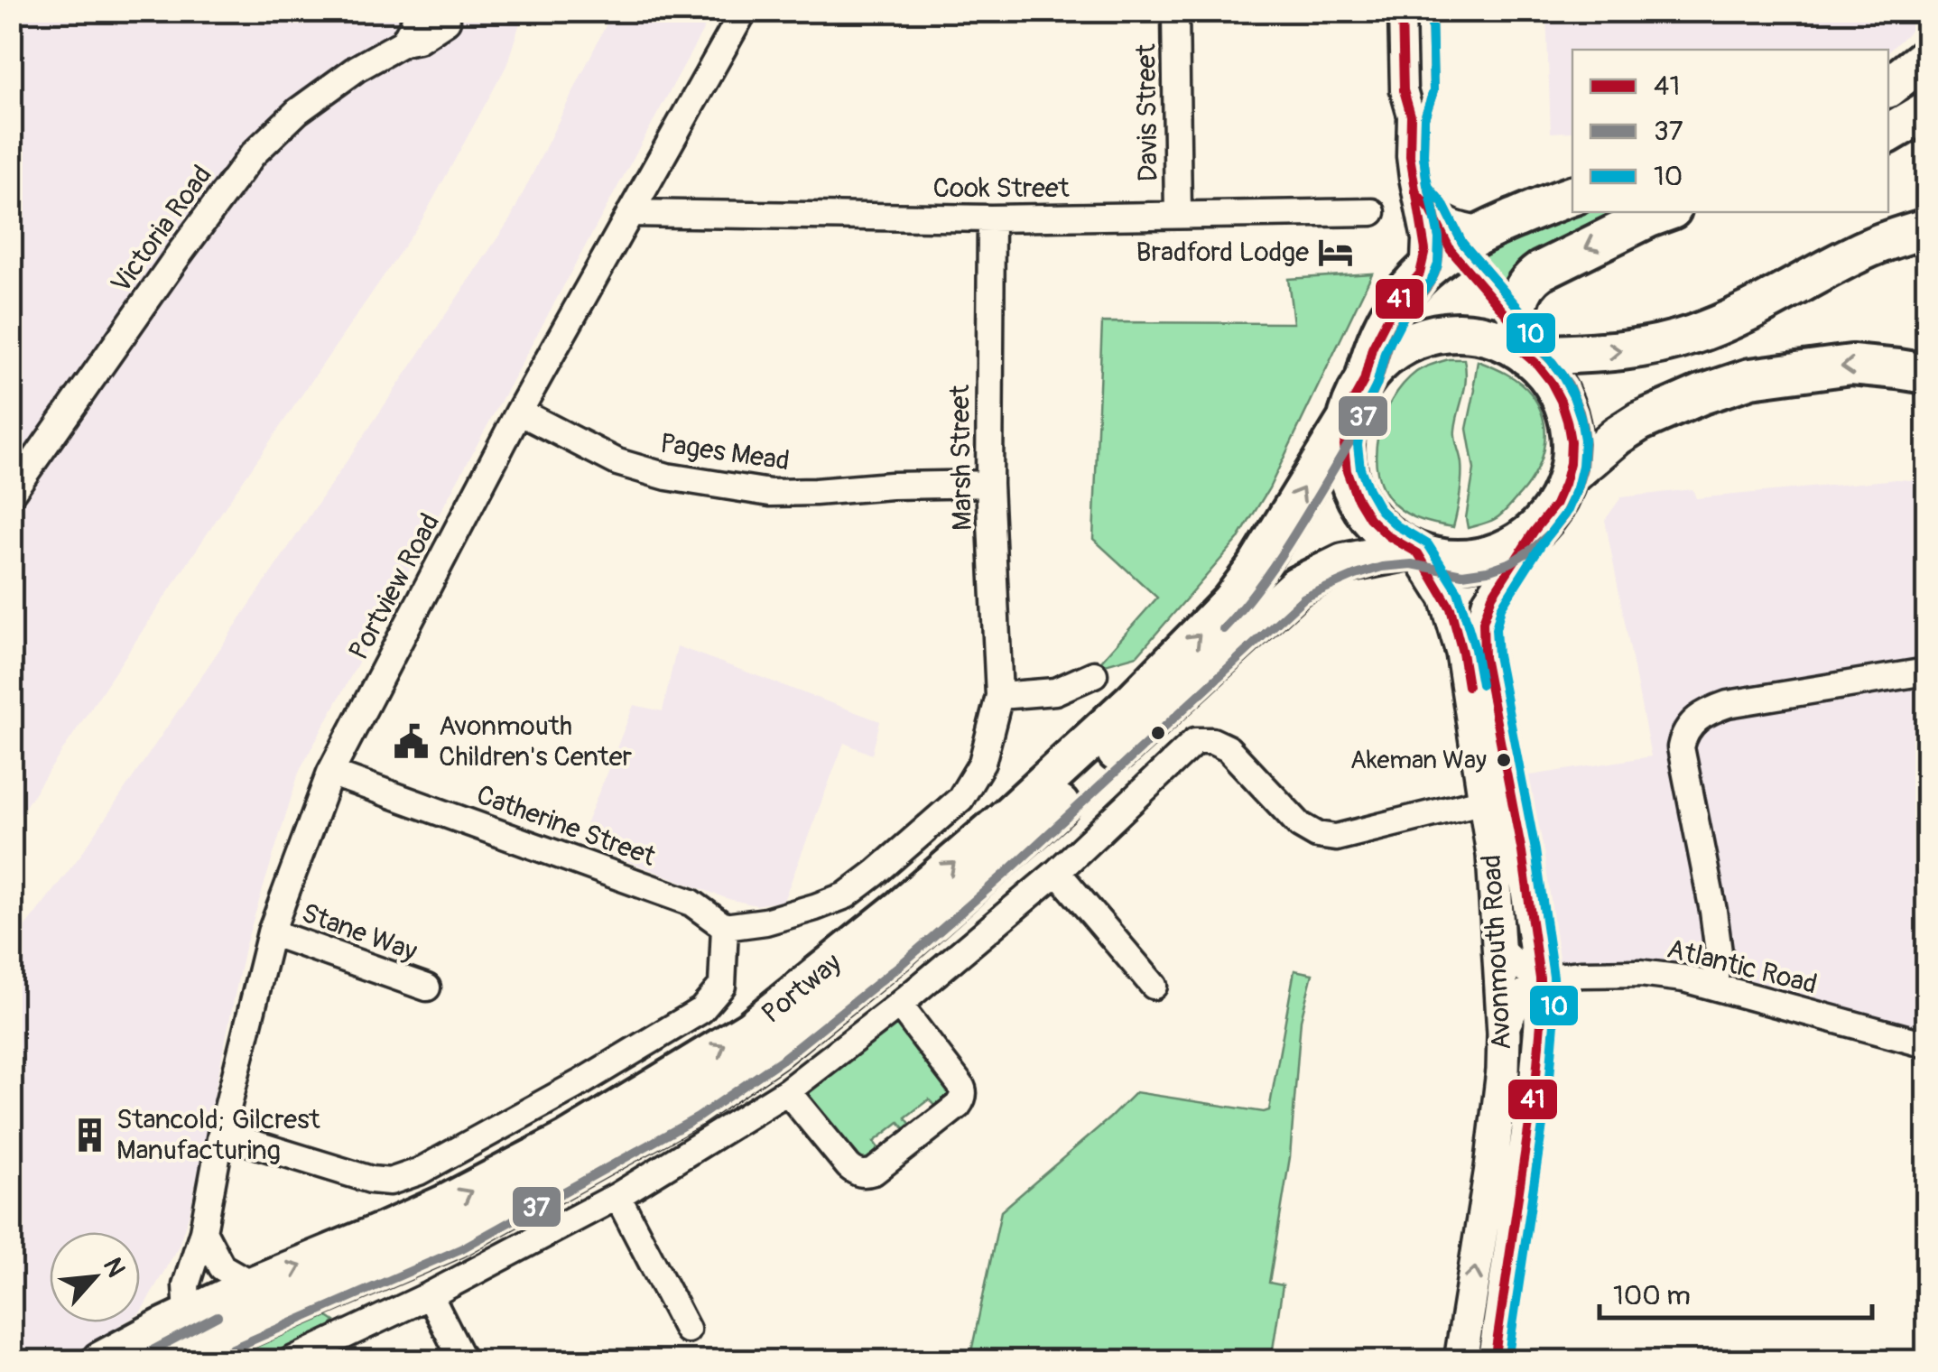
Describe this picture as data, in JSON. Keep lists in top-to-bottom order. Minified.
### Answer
{"streets":{"highway":["Portway"],"main road":["Avonmouth Road"],"street":["Davis Street","Cook Street","Victoria Road","Pages Mead","Marsh Street","Portview Road","Catherine Street","Stane Way","Atlantic Road"]},"crossings":[["Davis Street","Cook Street"],["Cook Street","Marsh Street"],["Cook Street","Portview Road"],["Pages Mead","Marsh Street"],["Pages Mead","Portview Road"],["Portview Road","Catherine Street"],["Portview Road","Stane Way"],["Portview Road","Portway"],["Catherine Street","Portway"],["Avonmouth Road","Atlantic Road"],["Avonmouth Road","Portway"]],"places":{"hotel":["Bradford Lodge"],"public building":["Avonmouth Children's Center"],"other":["Akeman Way"],"building":["Stancold; Gilcrest Manufacturing"]},"lines":["transit line 41","transit line 37","transit line 10"],"legend":["41","37","10"],"scale_bar":"100 m","north":"top right"}
